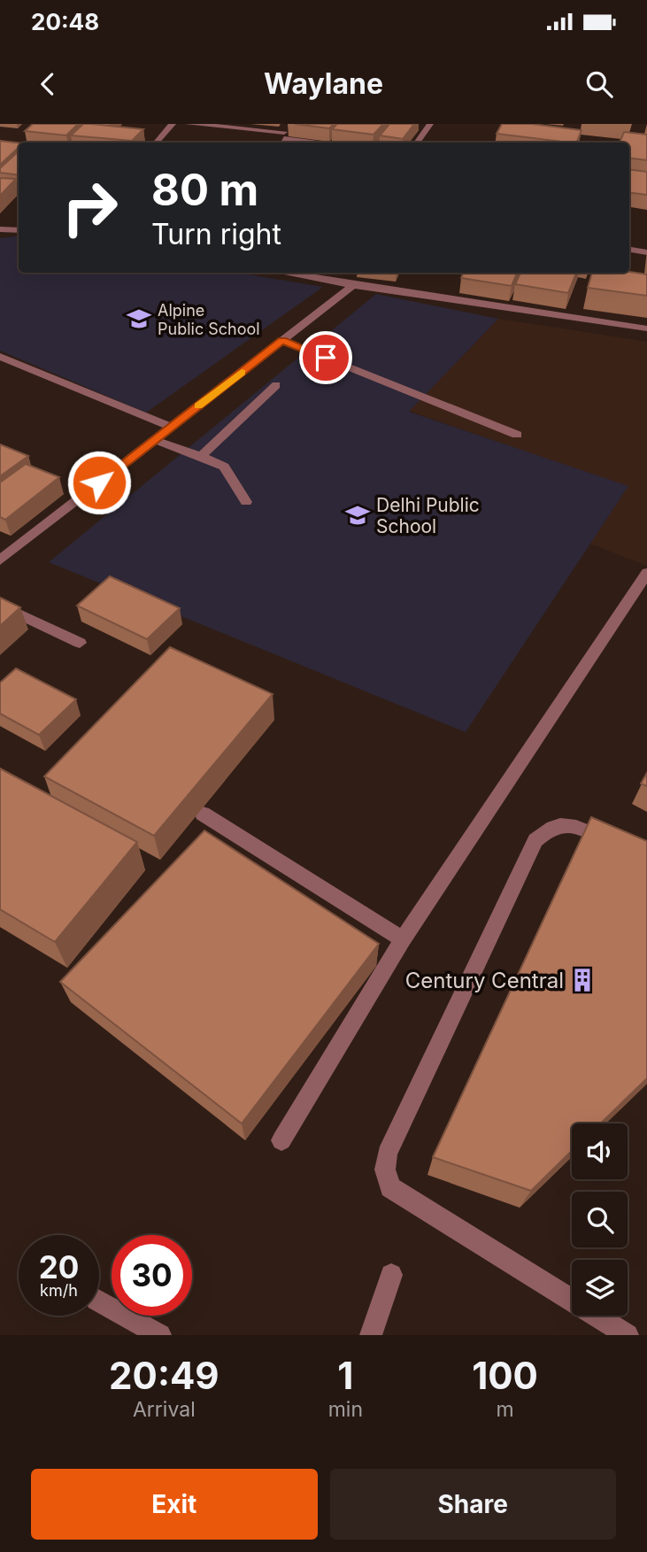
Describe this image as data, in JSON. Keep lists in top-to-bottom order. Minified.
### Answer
{"places":{"school or university":["Alpine Public School","Delhi Public School"],"building":["Century Central"]},"page":{"status":"20:48","header":"Waylane","turn":["80 m","Turn right"],"speed":"20 km/h","limit":"30","eta":["20:49","Arrival","1","min","100","m"],"buttons":["Exit","Share"]}}
